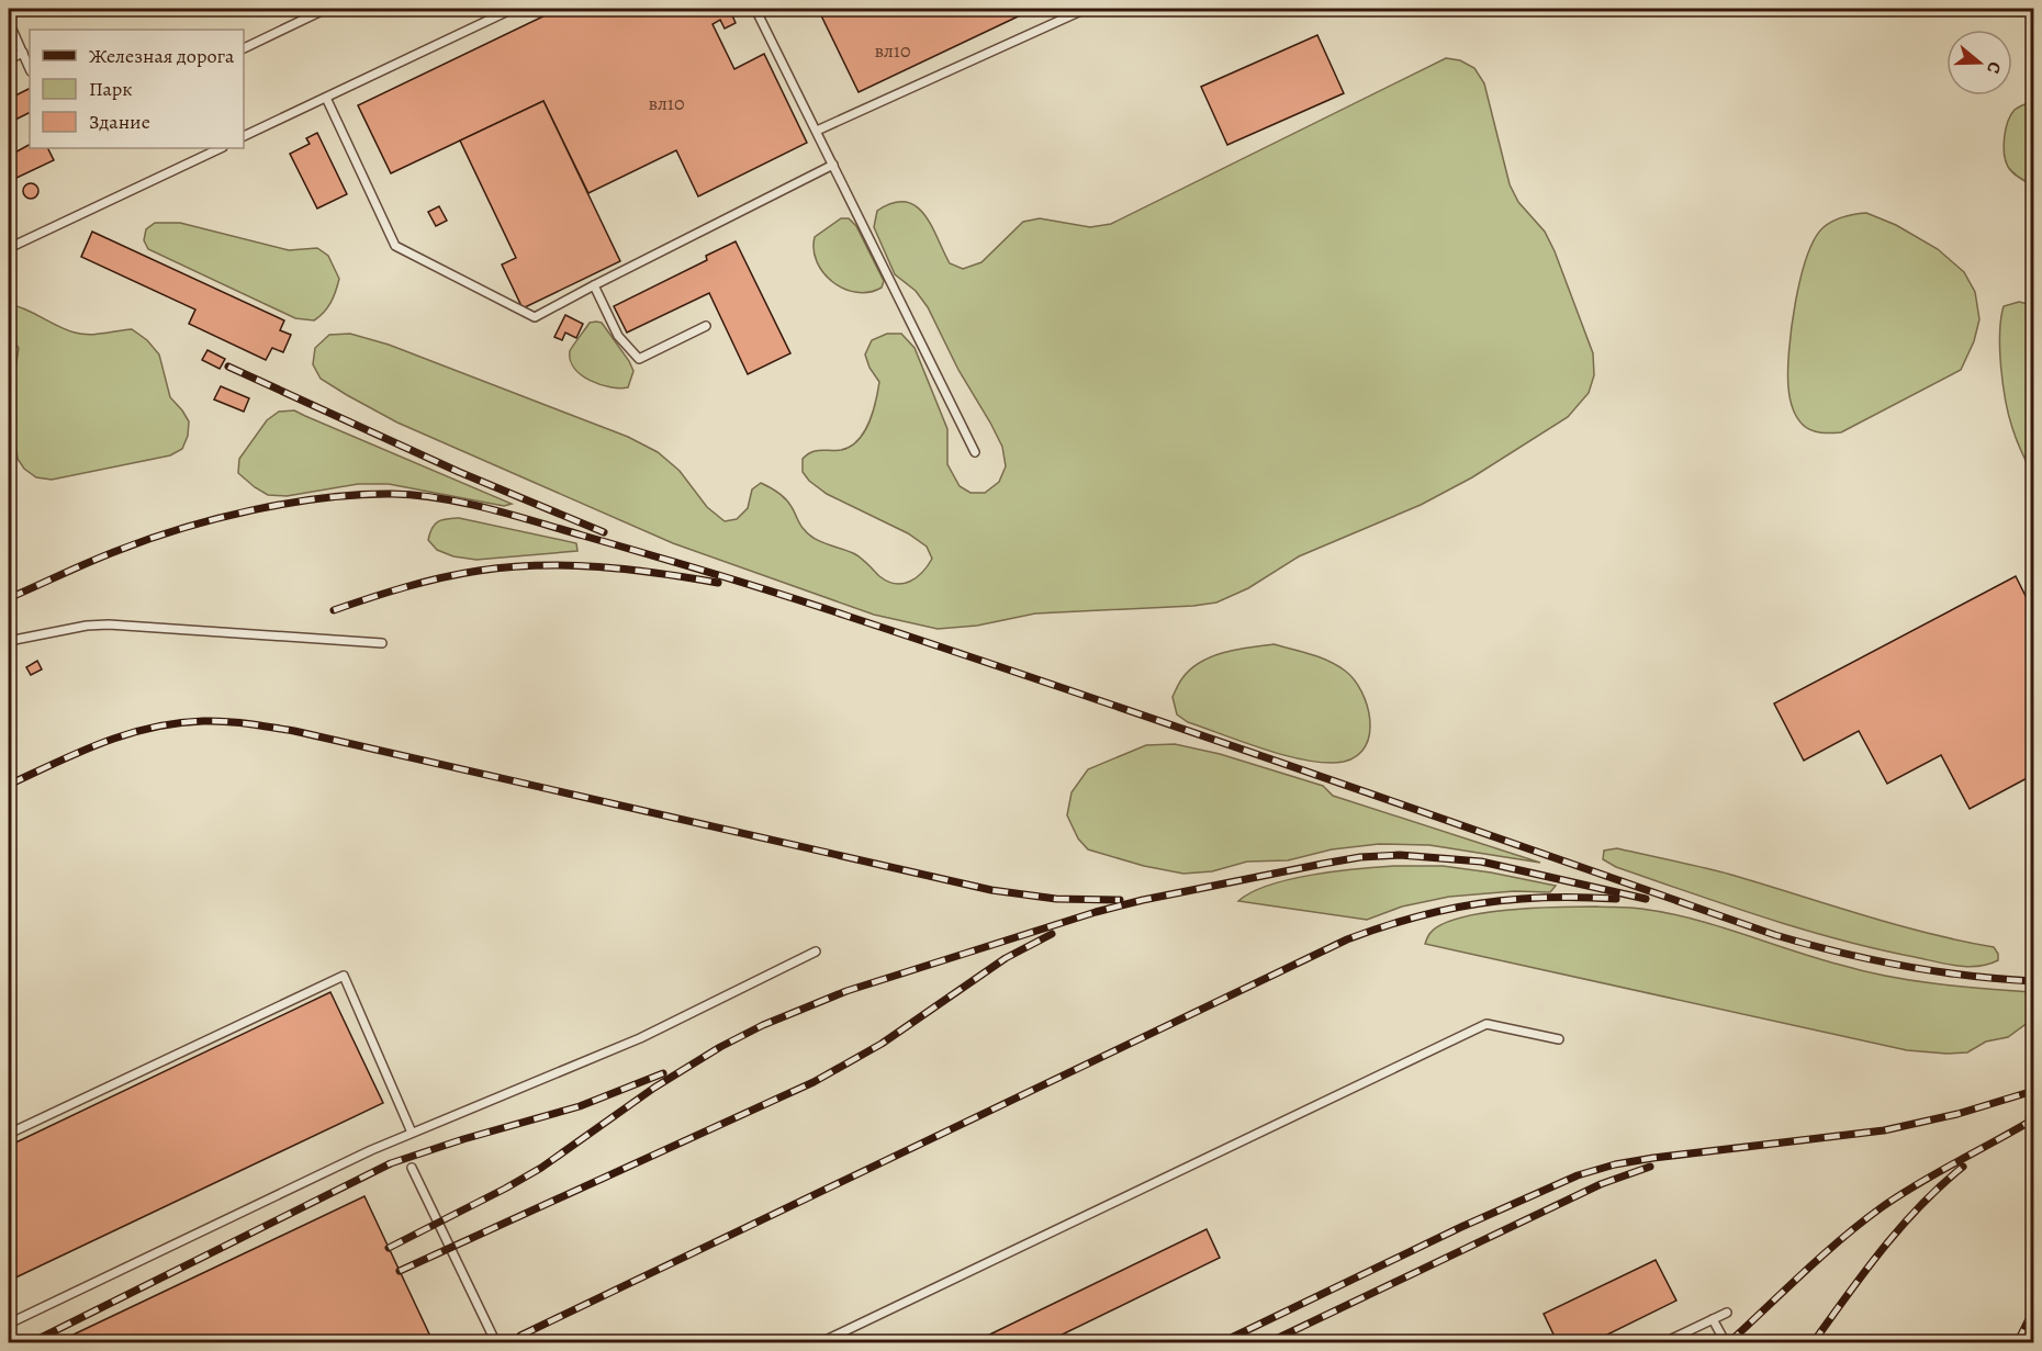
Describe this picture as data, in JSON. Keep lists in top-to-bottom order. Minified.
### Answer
{"house_numbers":["вл10","вл10"],"legend":["Железная дорога","Парк","Здание"],"north":"right"}
